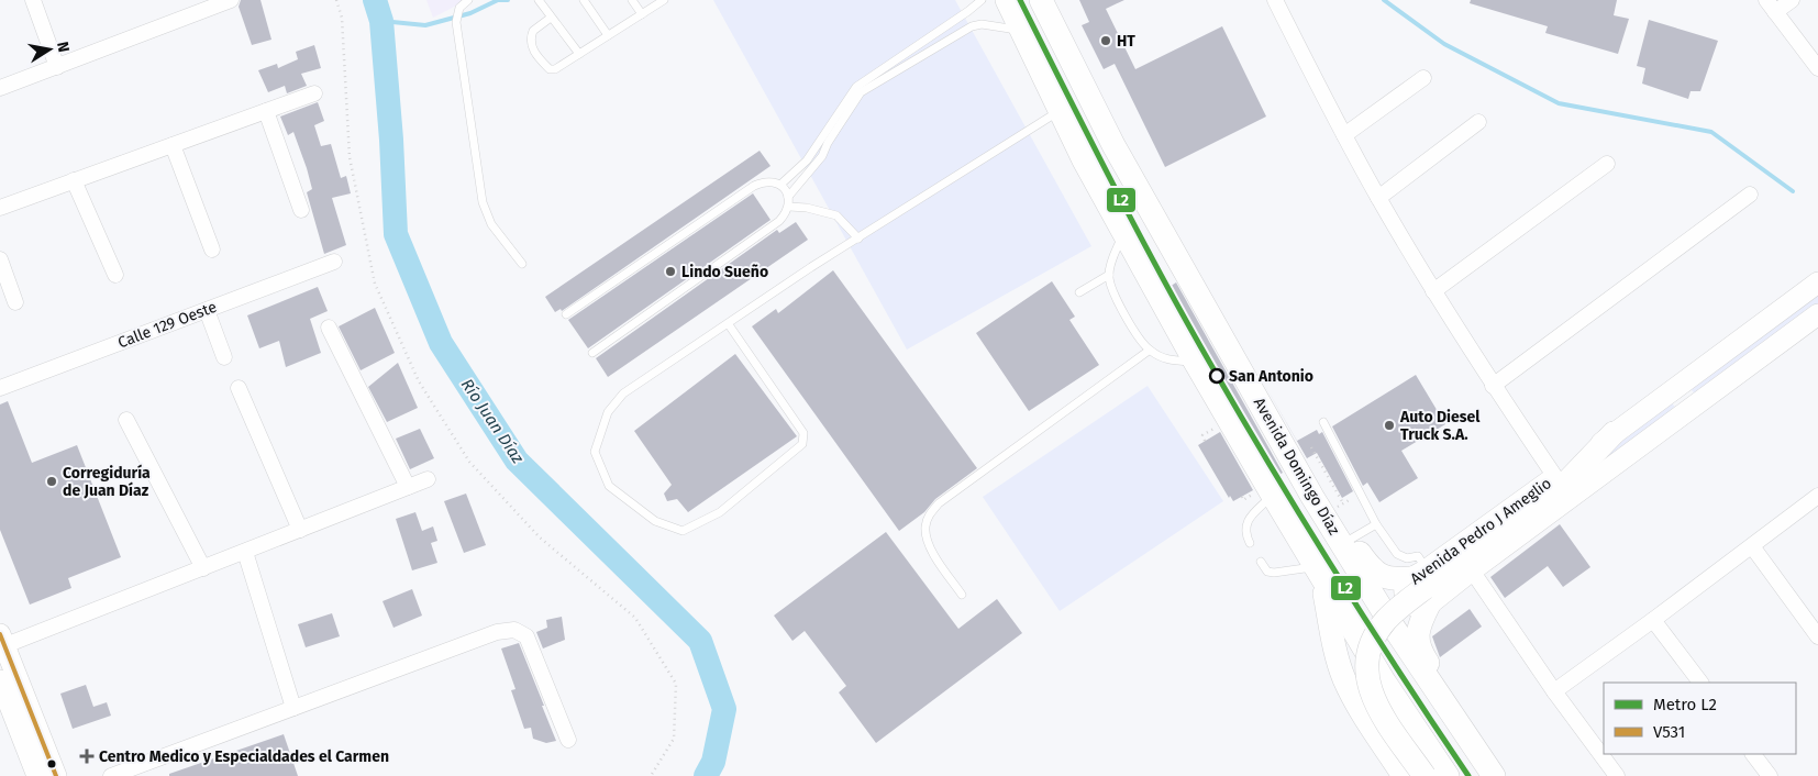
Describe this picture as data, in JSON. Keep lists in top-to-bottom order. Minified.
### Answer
{"streets":{"main road":["Avenida Domingo Díaz"],"street":["Calle 129 Oeste","Avenida Pedro J Ameglio"]},"water":["Río Juan Díaz"],"places":{"other":["HT","Lindo Sueño","San Antonio","Auto Diesel Truck S.A.","Corregiduría de Juan Díaz"],"health":["Centro Medico y Especialdades el Carmen"]},"lines":["metro line L2","transit line V531"],"legend":["Metro L2","V531"],"north":"right"}
